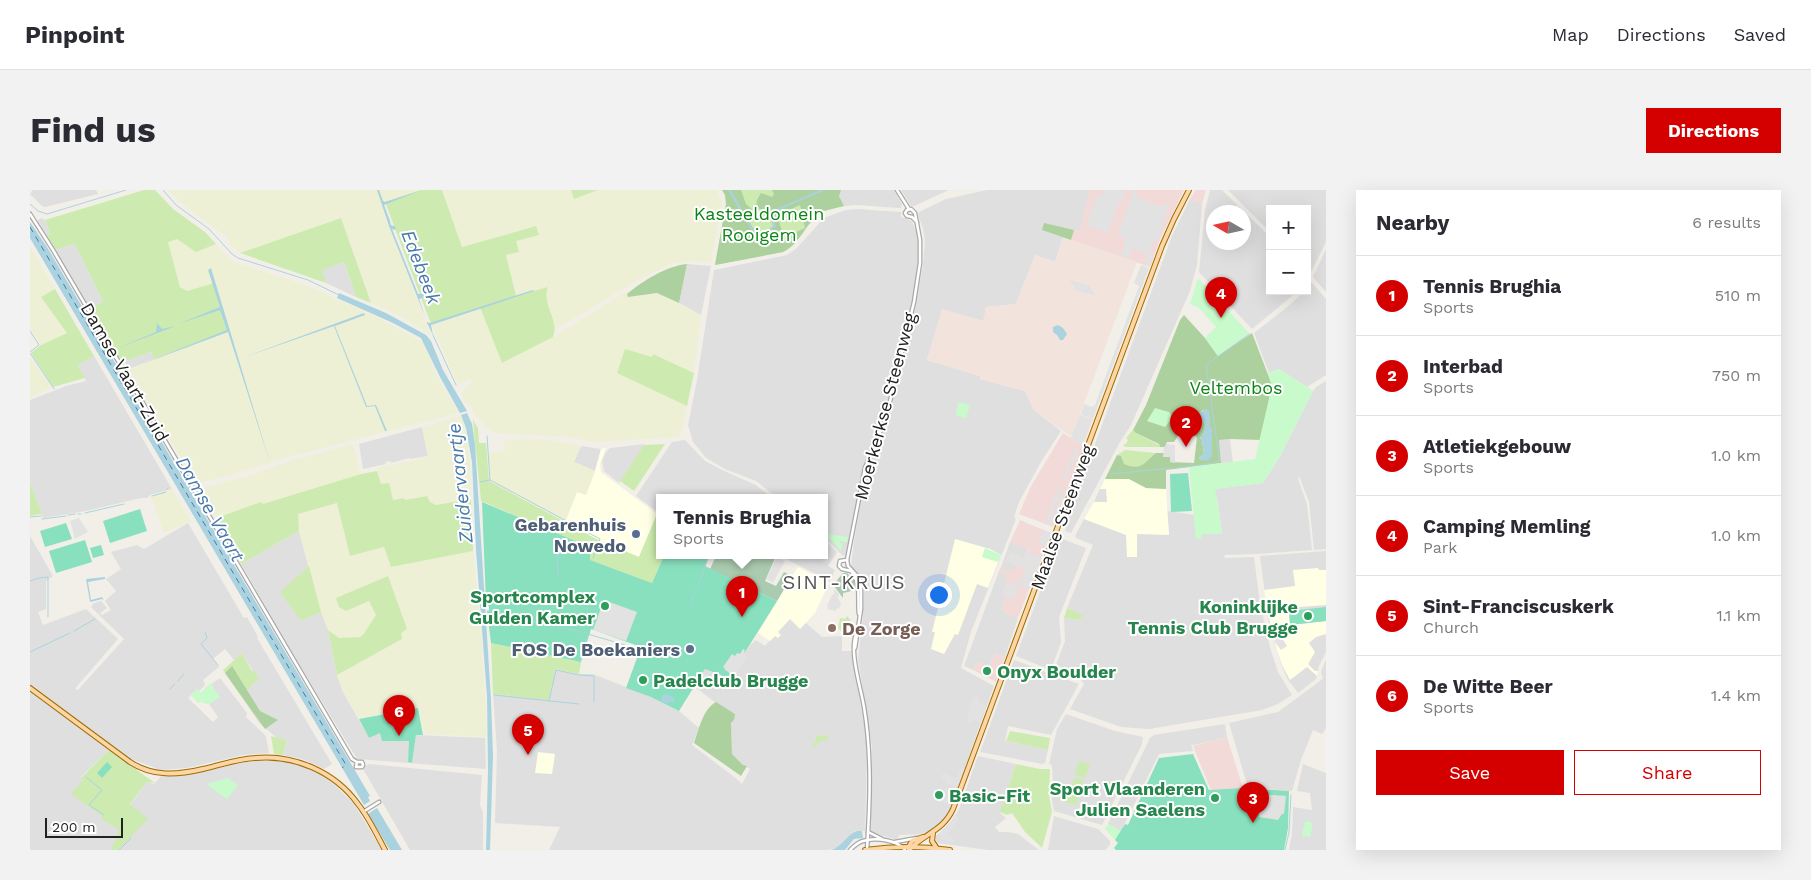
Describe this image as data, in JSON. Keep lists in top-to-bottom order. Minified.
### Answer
{"streets":{"main road":["Maalse Steenweg"],"street":["Damse Vaart-Zuid","Moerkerkse Steenweg"]},"districts":["SINT-KRUIS"],"water":["Edebeek","Zuidervaartje","Damse Vaart"],"parks":["Kasteeldomein Rooigem","Veltembos"],"places":["Gebarenhuis Nowedo","Sportcomplex Gulden Kamer","Koninklijke Tennis Club Brugge","De Zorge","FOS De Boekaniers","Onyx Boulder","Padelclub Brugge","Basic-Fit","Sport Vlaanderen Julien Saelens"],"scale_bar":"200 m","north":"left","page":{"header":"Pinpoint","nav":["Map","Directions","Saved"],"buttons":["Directions",["Save","Share"]],"title":"Find us","heading":["Nearby","6 results"],"map_buttons":["+","−"],"list":[{"mark":"1","name":"Tennis Brughia","note":"Sports","value":"510 m"},{"mark":"2","name":"Interbad","note":"Sports","value":"750 m"},{"mark":"3","name":"Atletiekgebouw","note":"Sports","value":"1.0 km"},{"mark":"4","name":"Camping Memling","note":"Park","value":"1.0 km"},{"mark":"5","name":"Sint-Franciscuskerk","note":"Church","value":"1.1 km"},{"mark":"6","name":"De Witte Beer","note":"Sports","value":"1.4 km"}],"pins":["4","2","1","6","5","3"],"popup":["Tennis Brughia","Sports"],"scale":"200 m"}}
